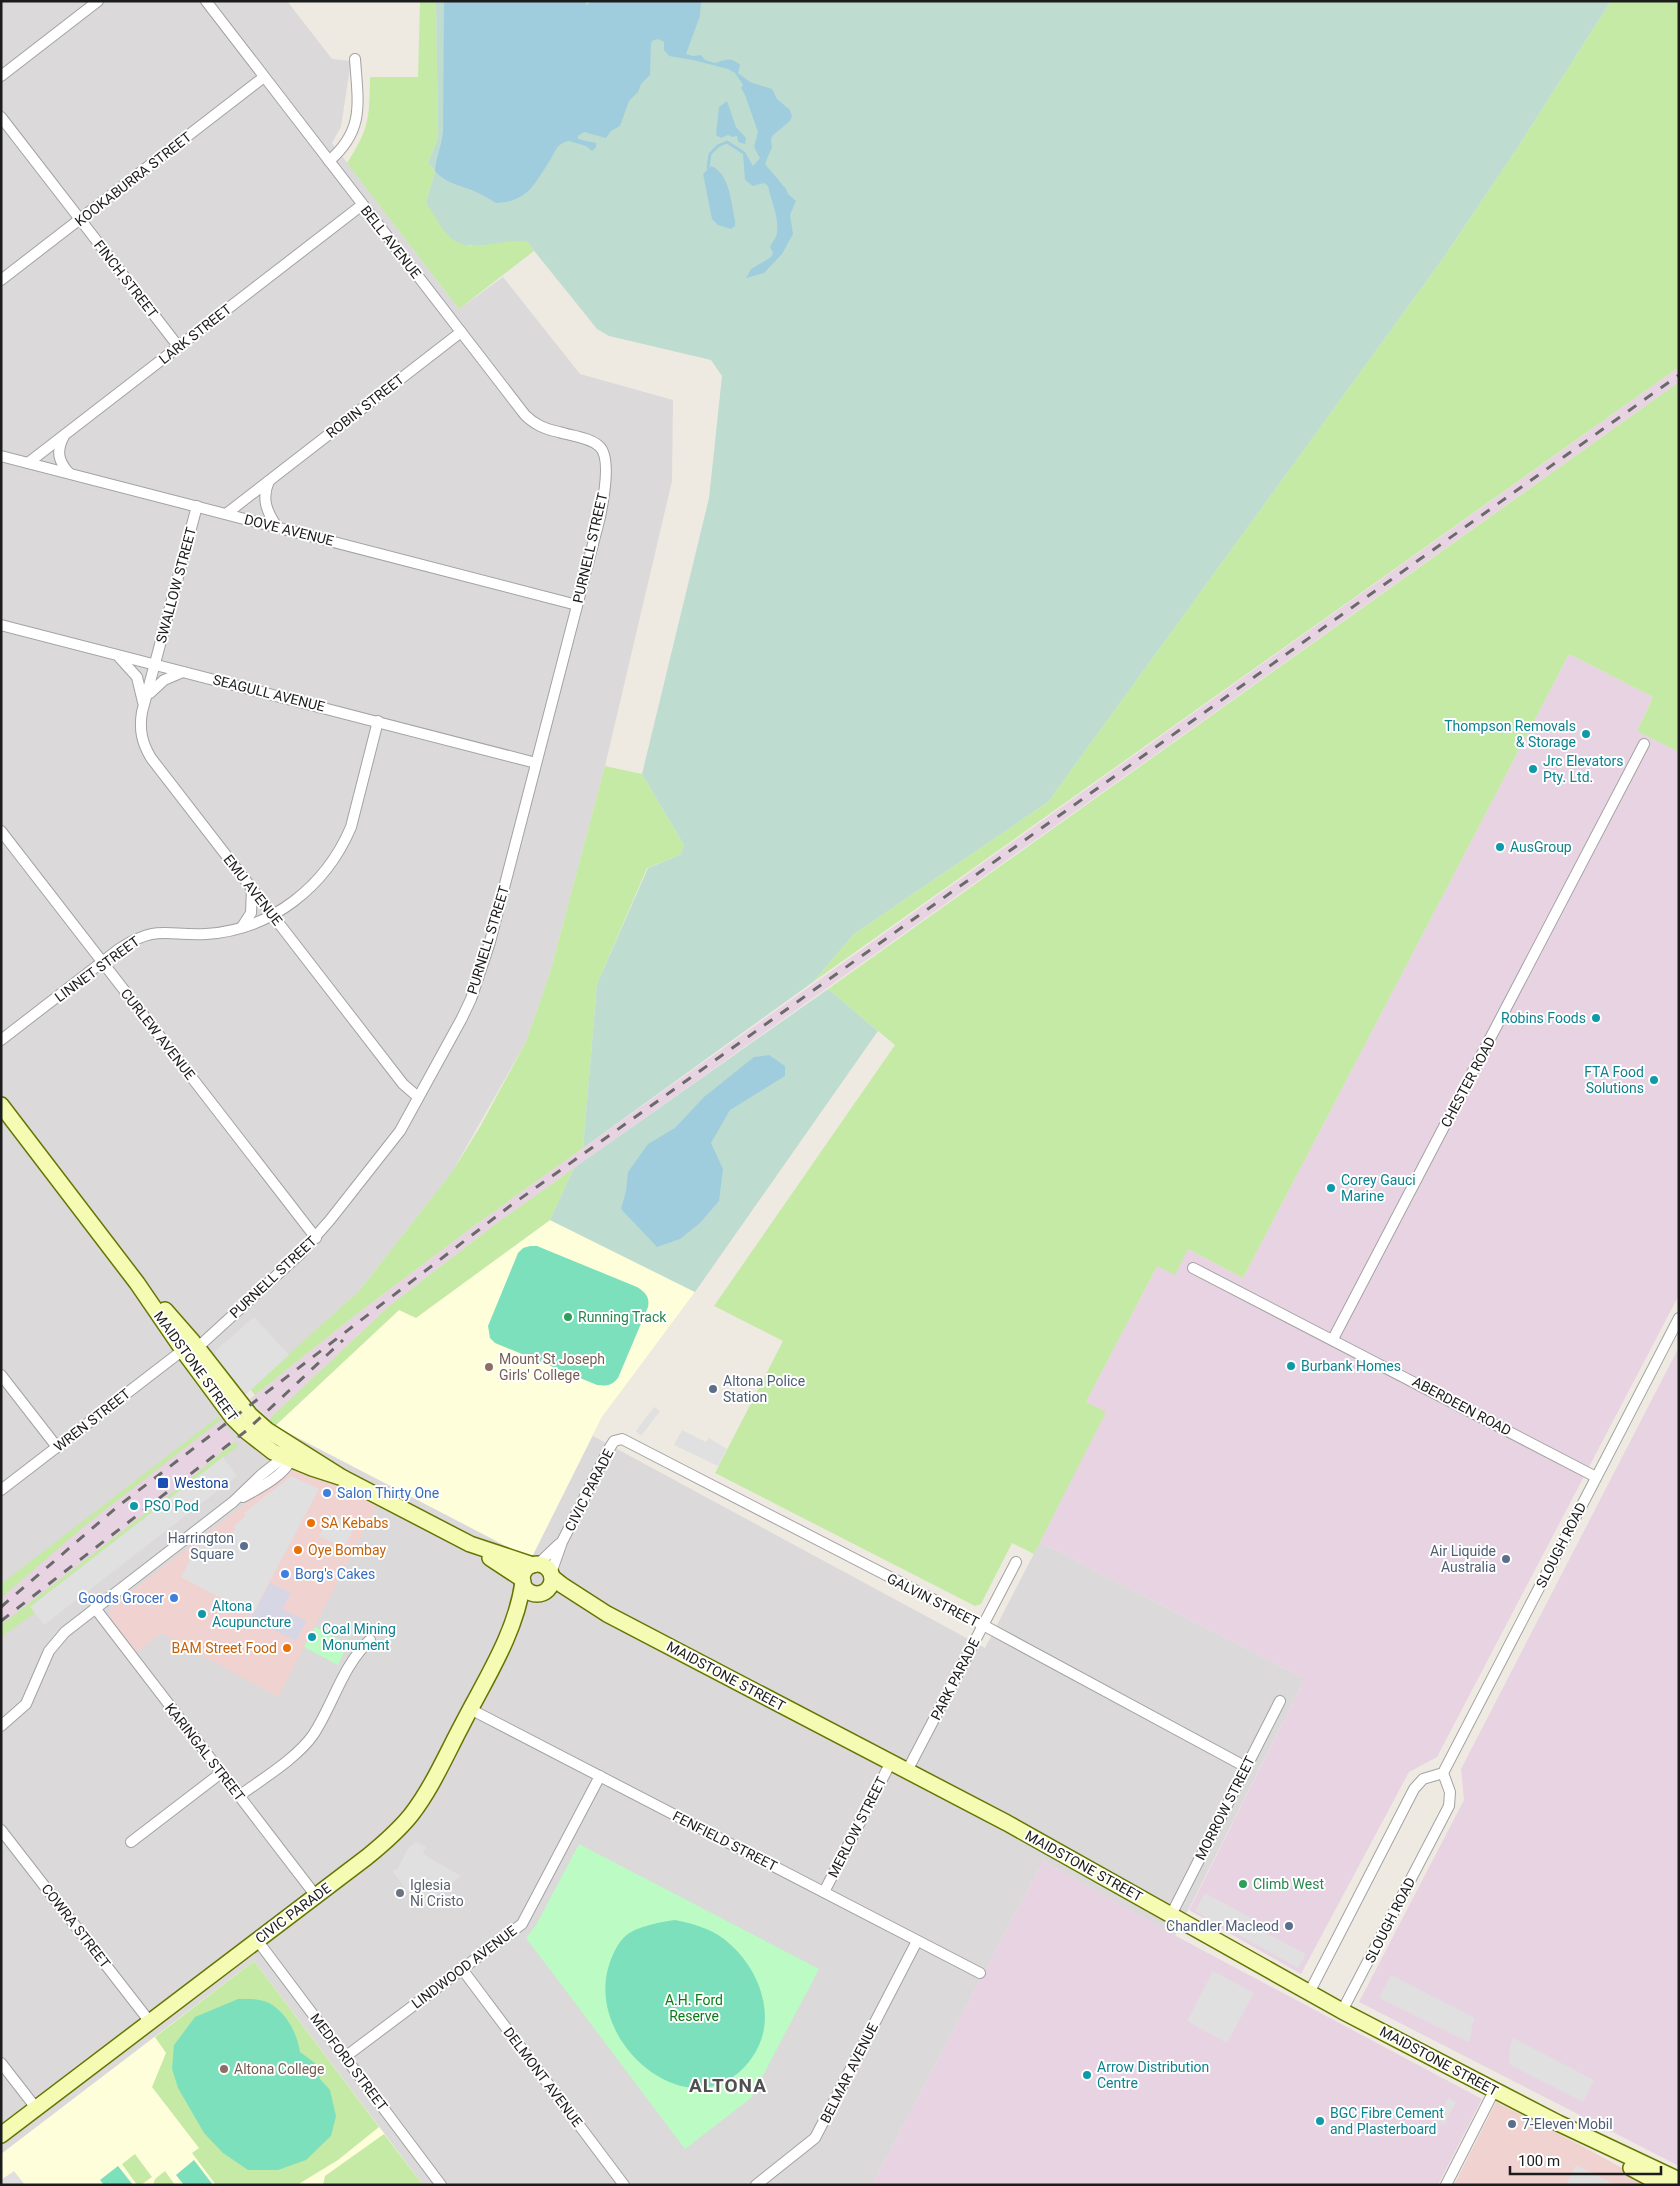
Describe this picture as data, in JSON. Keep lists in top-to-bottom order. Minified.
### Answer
{"streets":{"main road":["MAIDSTONE STREET","CIVIC PARADE"],"street":["KOOKABURRA STREET","BELL AVENUE","FINCH STREET","LARK STREET","ROBIN STREET","DOVE AVENUE","PURNELL STREET","SWALLOW STREET","SEAGULL AVENUE","EMU AVENUE","LINNET STREET","CURLEW AVENUE","CHESTER ROAD","ABERDEEN ROAD","WREN STREET","SLOUGH ROAD","GALVIN STREET","PARK PARADE","KARINGAL STREET","MORROW STREET","MERLOW STREET","FENFIELD STREET","COWRA STREET","LINDWOOD AVENUE","MEDFORD STREET","BELMAR AVENUE","DELMONT AVENUE"]},"crossings":[["KOOKABURRA STREET","BELL AVENUE"],["KOOKABURRA STREET","FINCH STREET"],["BELL AVENUE","LARK STREET"],["BELL AVENUE","ROBIN STREET"],["BELL AVENUE","PURNELL STREET"],["FINCH STREET","LARK STREET"],["LARK STREET","DOVE AVENUE"],["ROBIN STREET","DOVE AVENUE"],["DOVE AVENUE","PURNELL STREET"],["DOVE AVENUE","SWALLOW STREET"],["PURNELL STREET","SEAGULL AVENUE"],["PURNELL STREET","EMU AVENUE"],["PURNELL STREET","CURLEW AVENUE"],["PURNELL STREET","MAIDSTONE STREET"],["PURNELL STREET","WREN STREET"],["SWALLOW STREET","SEAGULL AVENUE"],["SWALLOW STREET","EMU AVENUE"],["SEAGULL AVENUE","EMU AVENUE"],["SEAGULL AVENUE","LINNET STREET"],["EMU AVENUE","LINNET STREET"],["LINNET STREET","CURLEW AVENUE"],["CHESTER ROAD","ABERDEEN ROAD"],["MAIDSTONE STREET","WREN STREET"],["MAIDSTONE STREET","CIVIC PARADE"],["MAIDSTONE STREET","SLOUGH ROAD"],["MAIDSTONE STREET","PARK PARADE"],["MAIDSTONE STREET","MORROW STREET"],["MAIDSTONE STREET","MERLOW STREET"],["ABERDEEN ROAD","SLOUGH ROAD"],["CIVIC PARADE","GALVIN STREET"],["CIVIC PARADE","KARINGAL STREET"],["CIVIC PARADE","FENFIELD STREET"],["CIVIC PARADE","COWRA STREET"],["CIVIC PARADE","MEDFORD STREET"],["GALVIN STREET","PARK PARADE"],["GALVIN STREET","MORROW STREET"],["MERLOW STREET","FENFIELD STREET"],["FENFIELD STREET","LINDWOOD AVENUE"],["FENFIELD STREET","BELMAR AVENUE"],["LINDWOOD AVENUE","MEDFORD STREET"],["LINDWOOD AVENUE","DELMONT AVENUE"]],"districts":["ALTONA"],"parks":["A.H. Ford Reserve"],"places":{"other":["Thompson Removals & Storage","Jrc Elevators Pty. Ltd.","AusGroup","Robins Foods","FTA Food Solutions","Corey Gauci Marine","Running Track","Burbank Homes","Mount St Joseph Girls' College","Altona Police Station","Salon Thirty One","PSO Pod","SA Kebabs","Harrington Square","Oye Bombay","Air Liquide Australia","Borg's Cakes","Goods Grocer","Altona Acupuncture","Coal Mining Monument","BAM Street Food","Climb West","Iglesia Ni Cristo","Chandler Macleod","Altona College","Arrow Distribution Centre","BGC Fibre Cement and Plasterboard","7-Eleven Mobil"],"transit":["Westona"]},"scale_bar":"100 m"}
